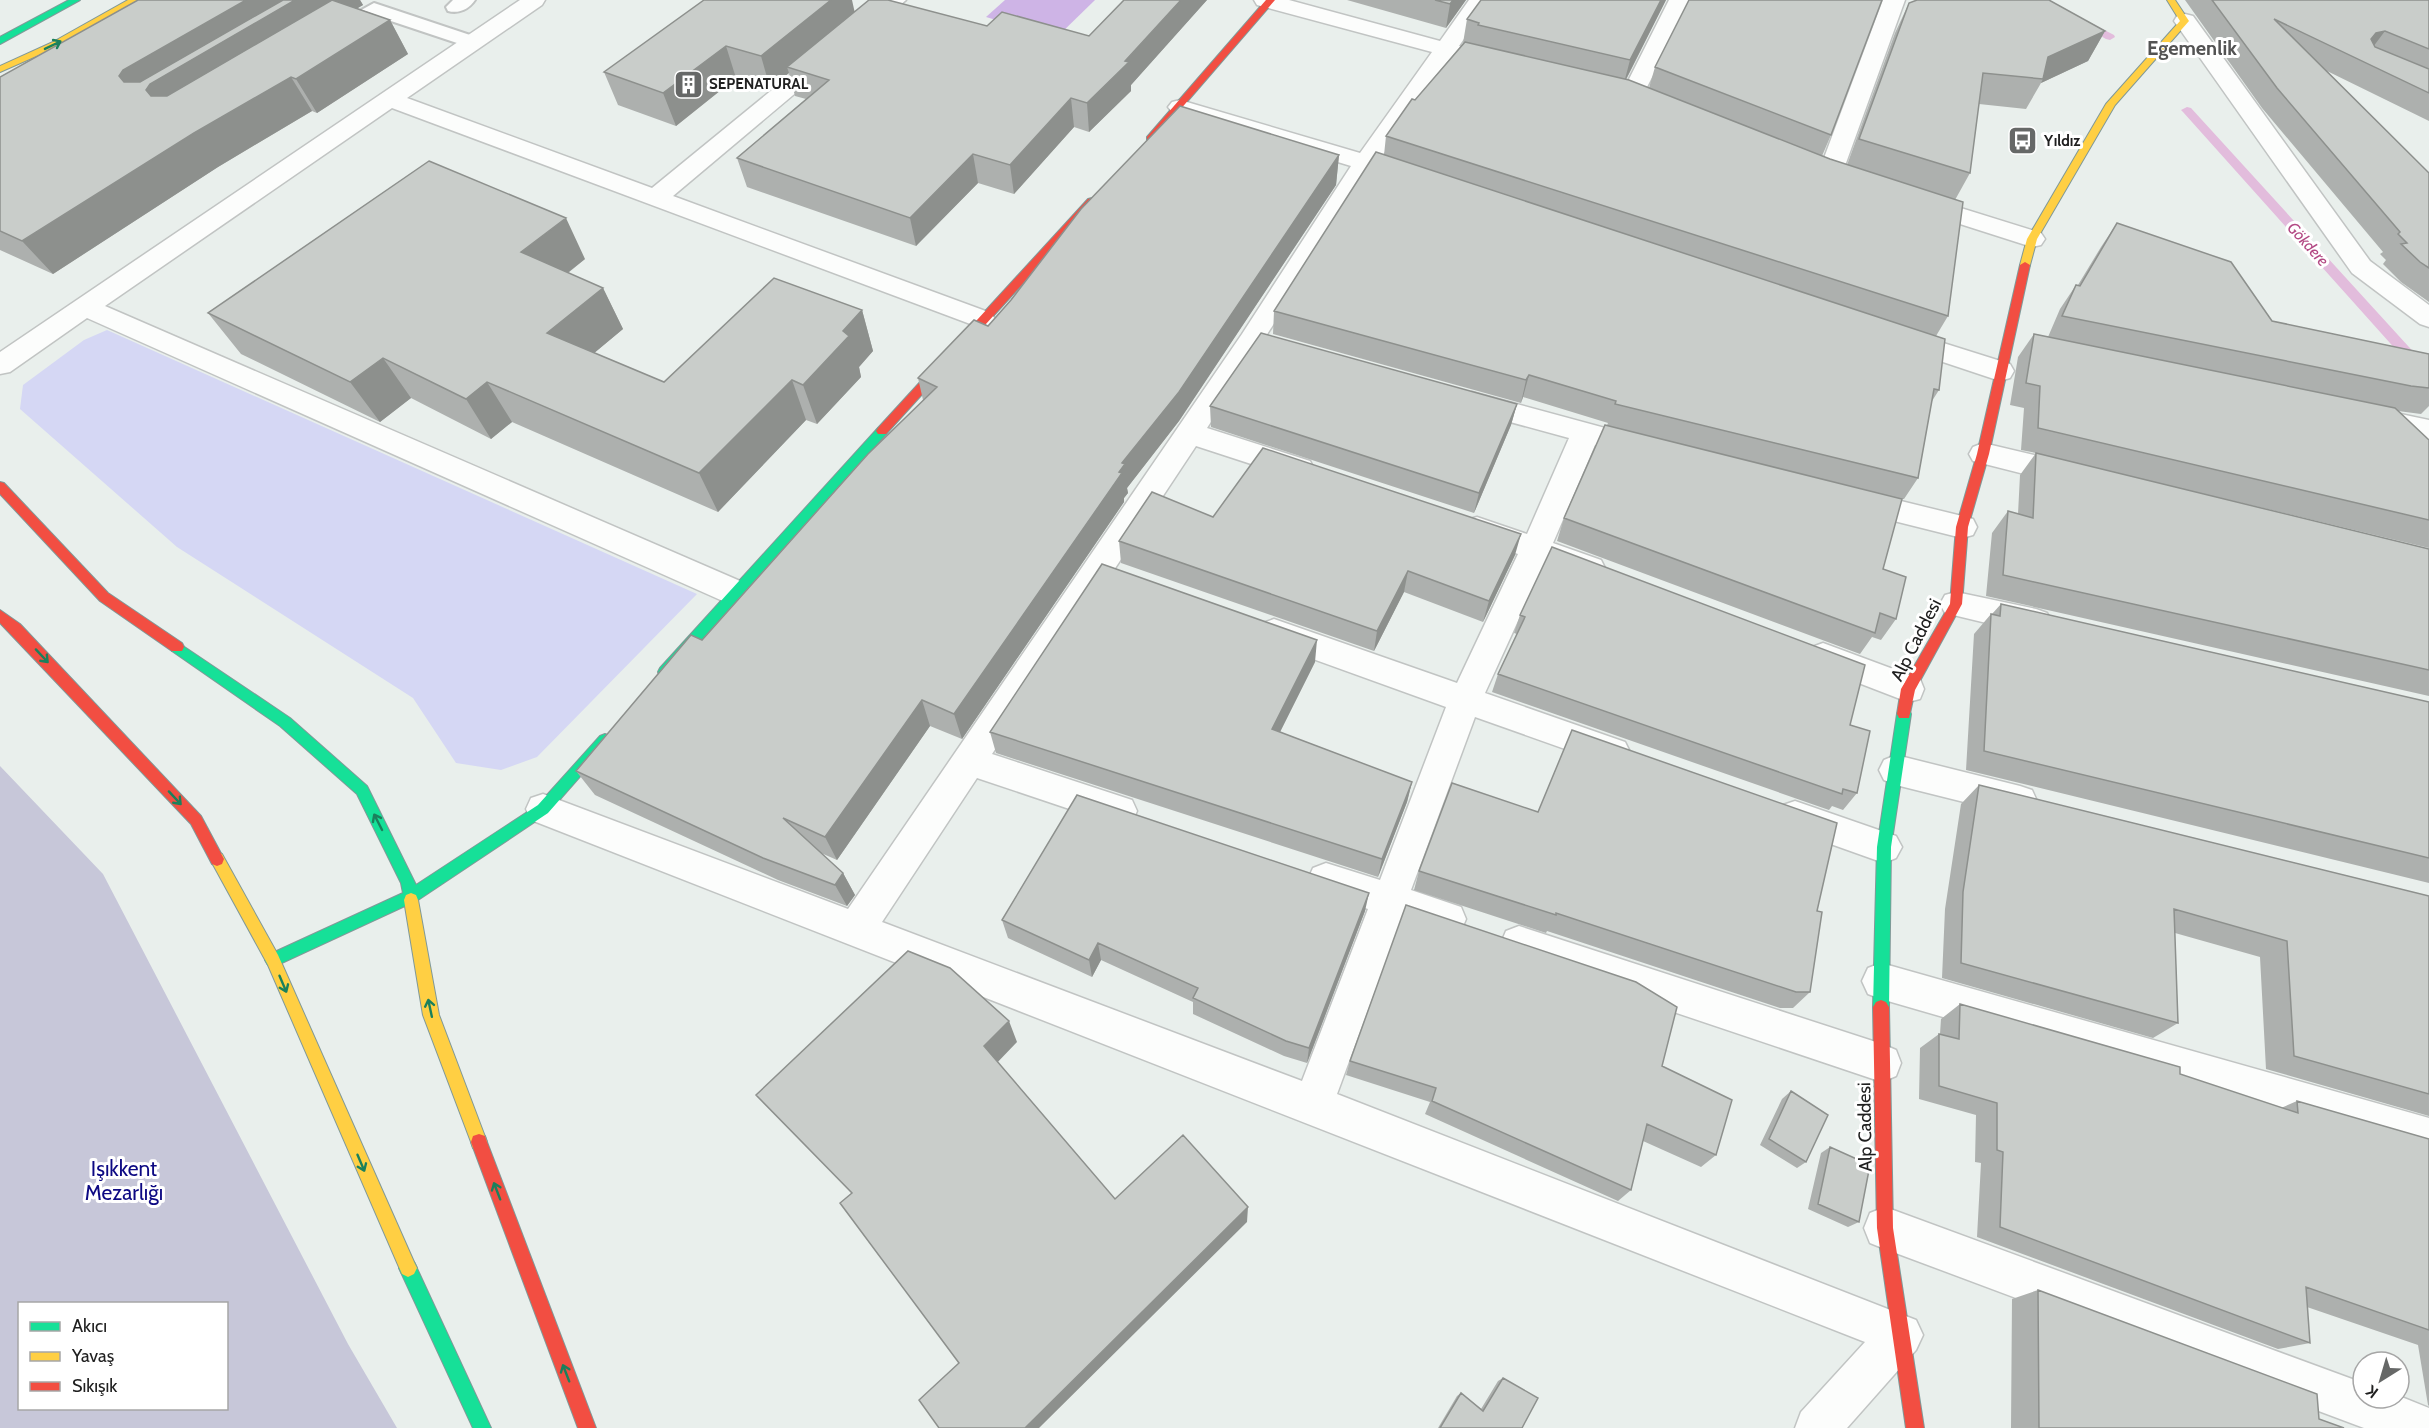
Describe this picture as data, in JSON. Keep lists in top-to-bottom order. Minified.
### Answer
{"streets":{"street":["Alp Caddesi"]},"districts":["Egemenlik"],"water":["Gökdere"],"parks":["Işıkkent Mezarlığı"],"places":{"building":["SEPENATURAL"],"bus stop":["Yıldız"]},"legend":["Akıcı","Yavaş","Sıkışık"],"north":"bottom left"}
